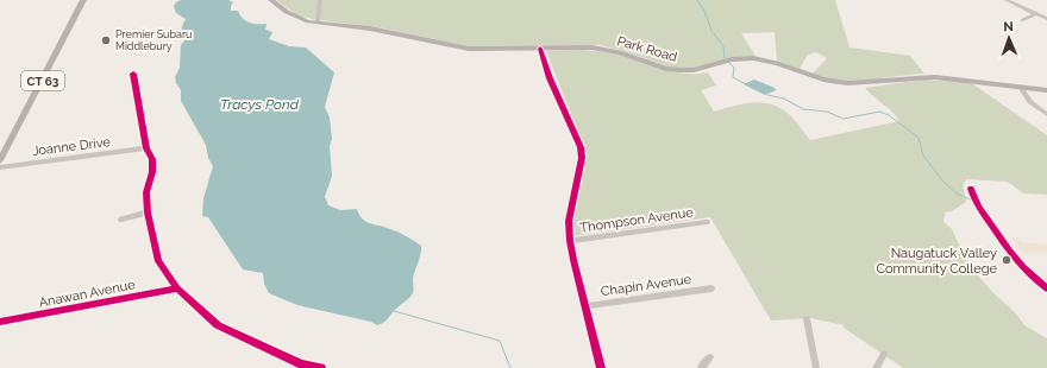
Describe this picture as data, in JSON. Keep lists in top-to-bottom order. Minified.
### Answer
{"streets":{"main road":["Park Road","CT 63"],"street":["Joanne Drive","Thompson Avenue","Chapin Avenue","Anawan Avenue"]},"water":["Tracys Pond"],"places":["Premier Subaru Middlebury","Naugatuck Valley Community College"],"north":"top"}
